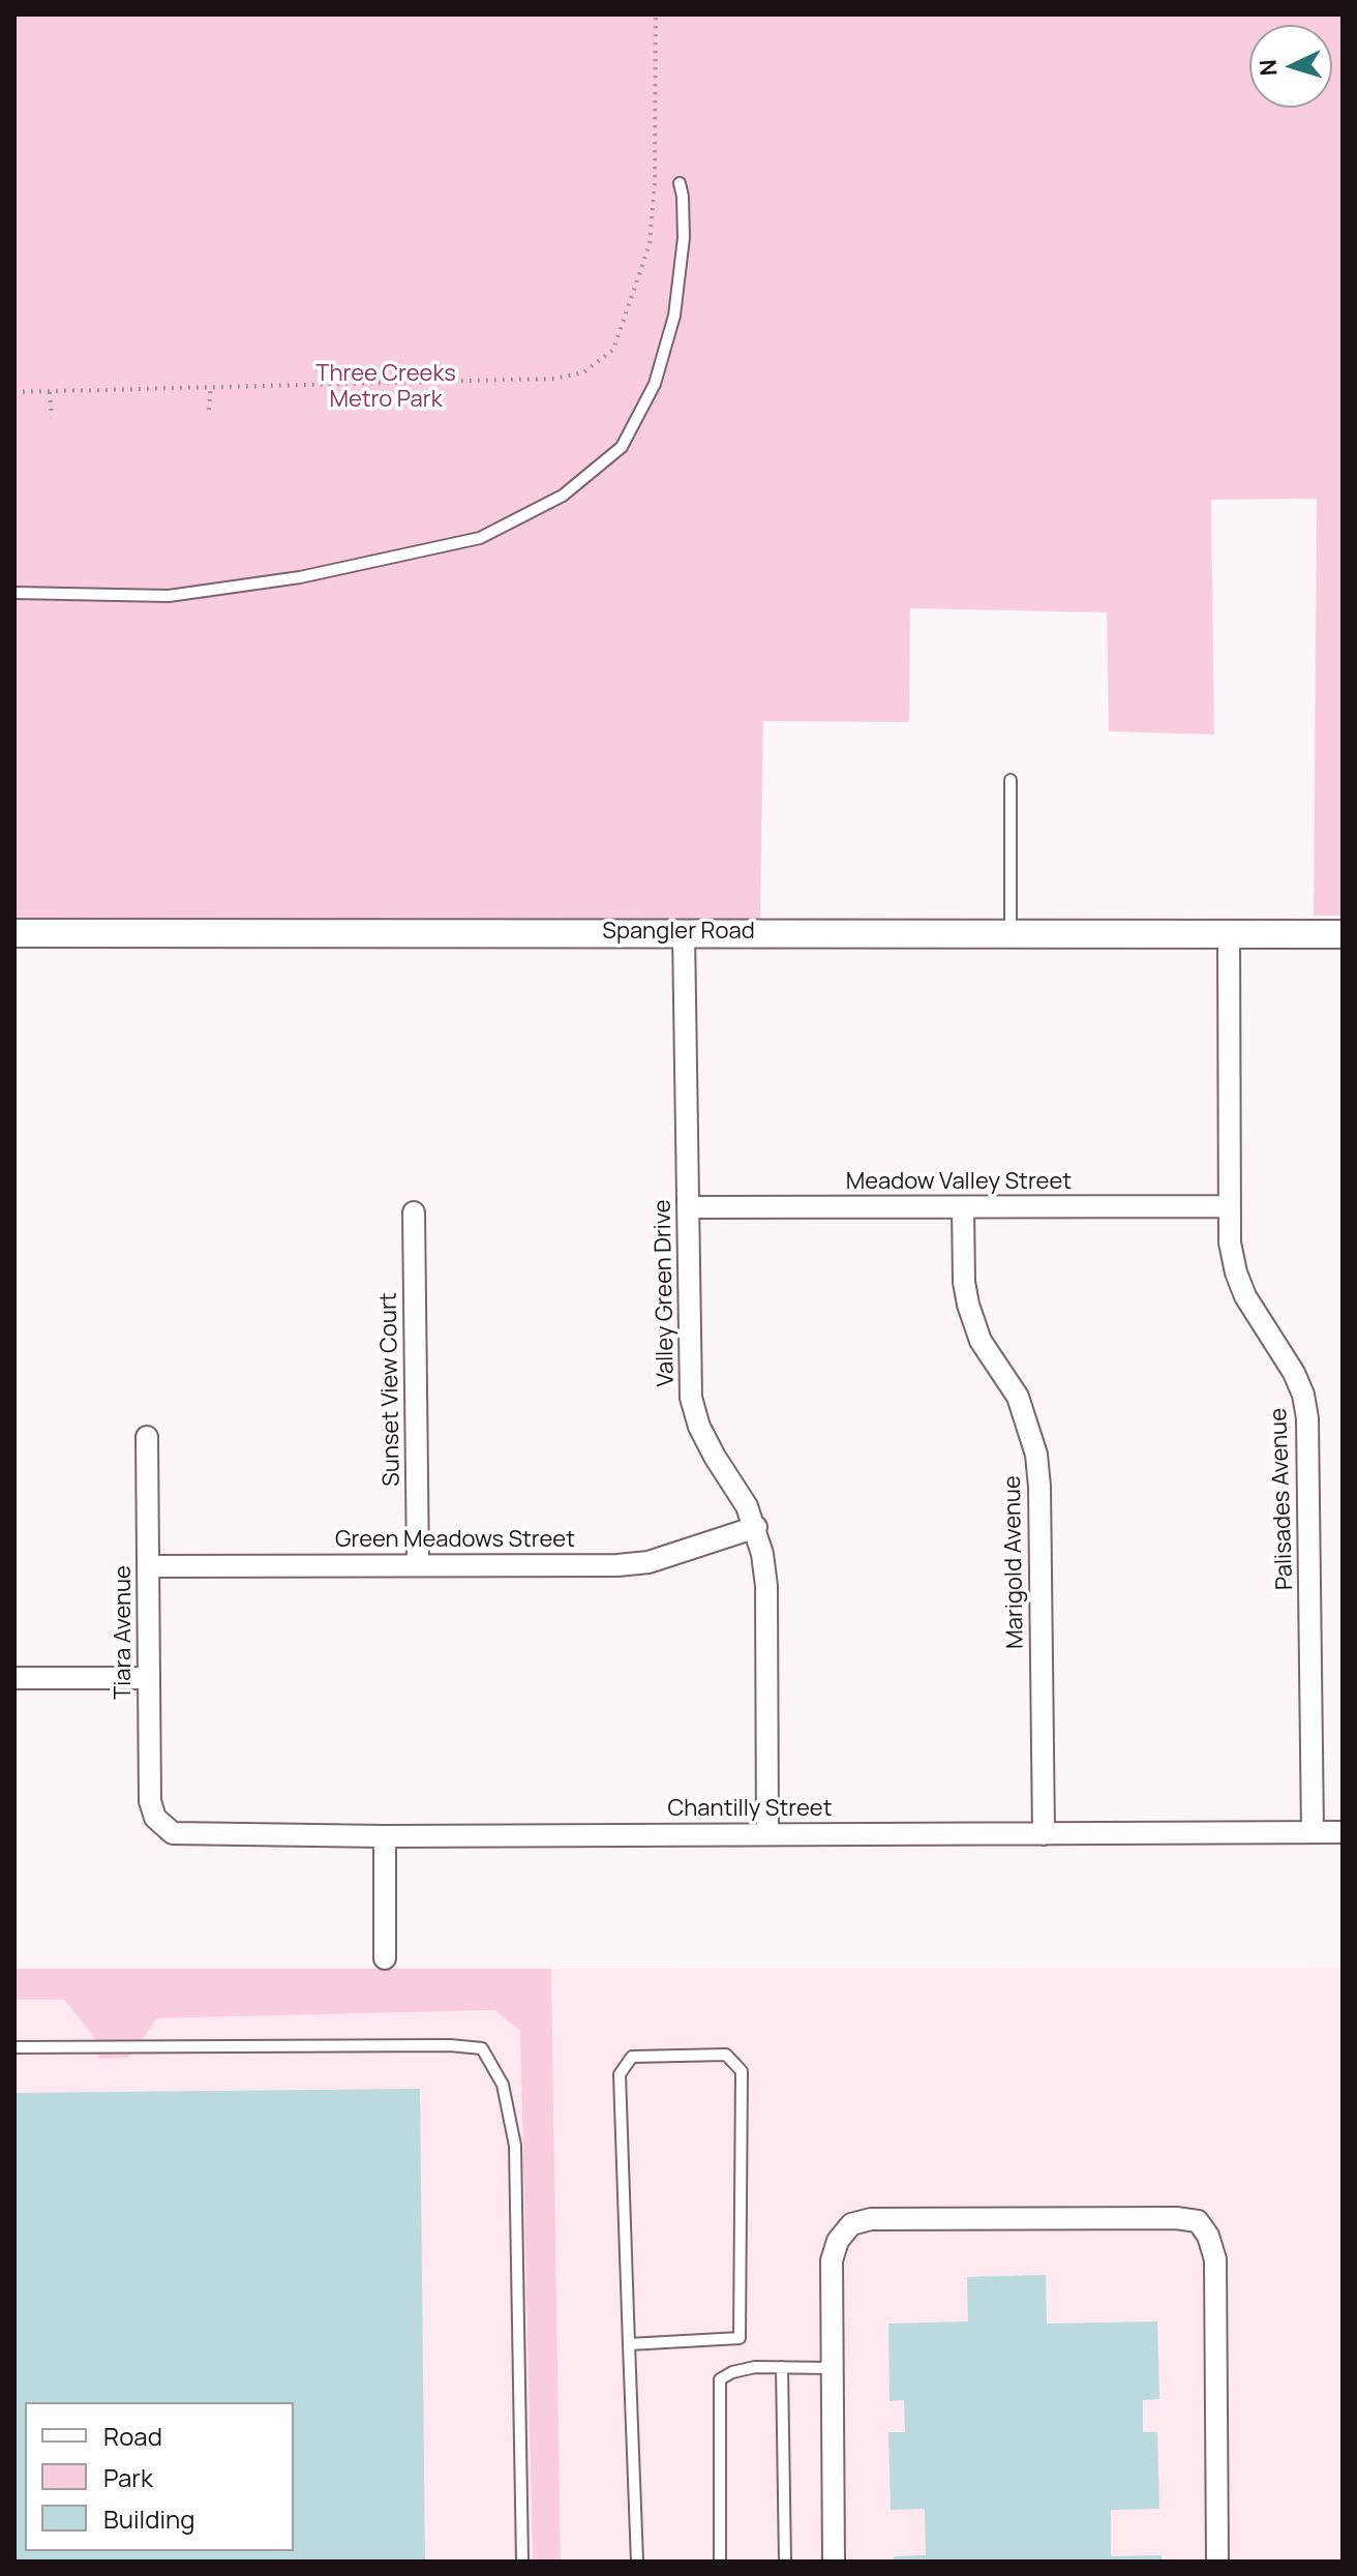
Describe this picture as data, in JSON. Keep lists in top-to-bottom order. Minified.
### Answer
{"streets":{"street":["Spangler Road","Meadow Valley Street","Valley Green Drive","Sunset View Court","Palisades Avenue","Green Meadows Street","Marigold Avenue","Tiara Avenue","Chantilly Street"]},"crossings":[["Spangler Road","Valley Green Drive"],["Spangler Road","Palisades Avenue"],["Meadow Valley Street","Valley Green Drive"],["Meadow Valley Street","Palisades Avenue"],["Meadow Valley Street","Marigold Avenue"],["Valley Green Drive","Green Meadows Street"],["Valley Green Drive","Chantilly Street"],["Sunset View Court","Green Meadows Street"],["Palisades Avenue","Chantilly Street"],["Green Meadows Street","Tiara Avenue"],["Marigold Avenue","Chantilly Street"],["Tiara Avenue","Chantilly Street"]],"parks":["Three Creeks Metro Park"],"legend":["Road","Park","Building"],"north":"left"}
